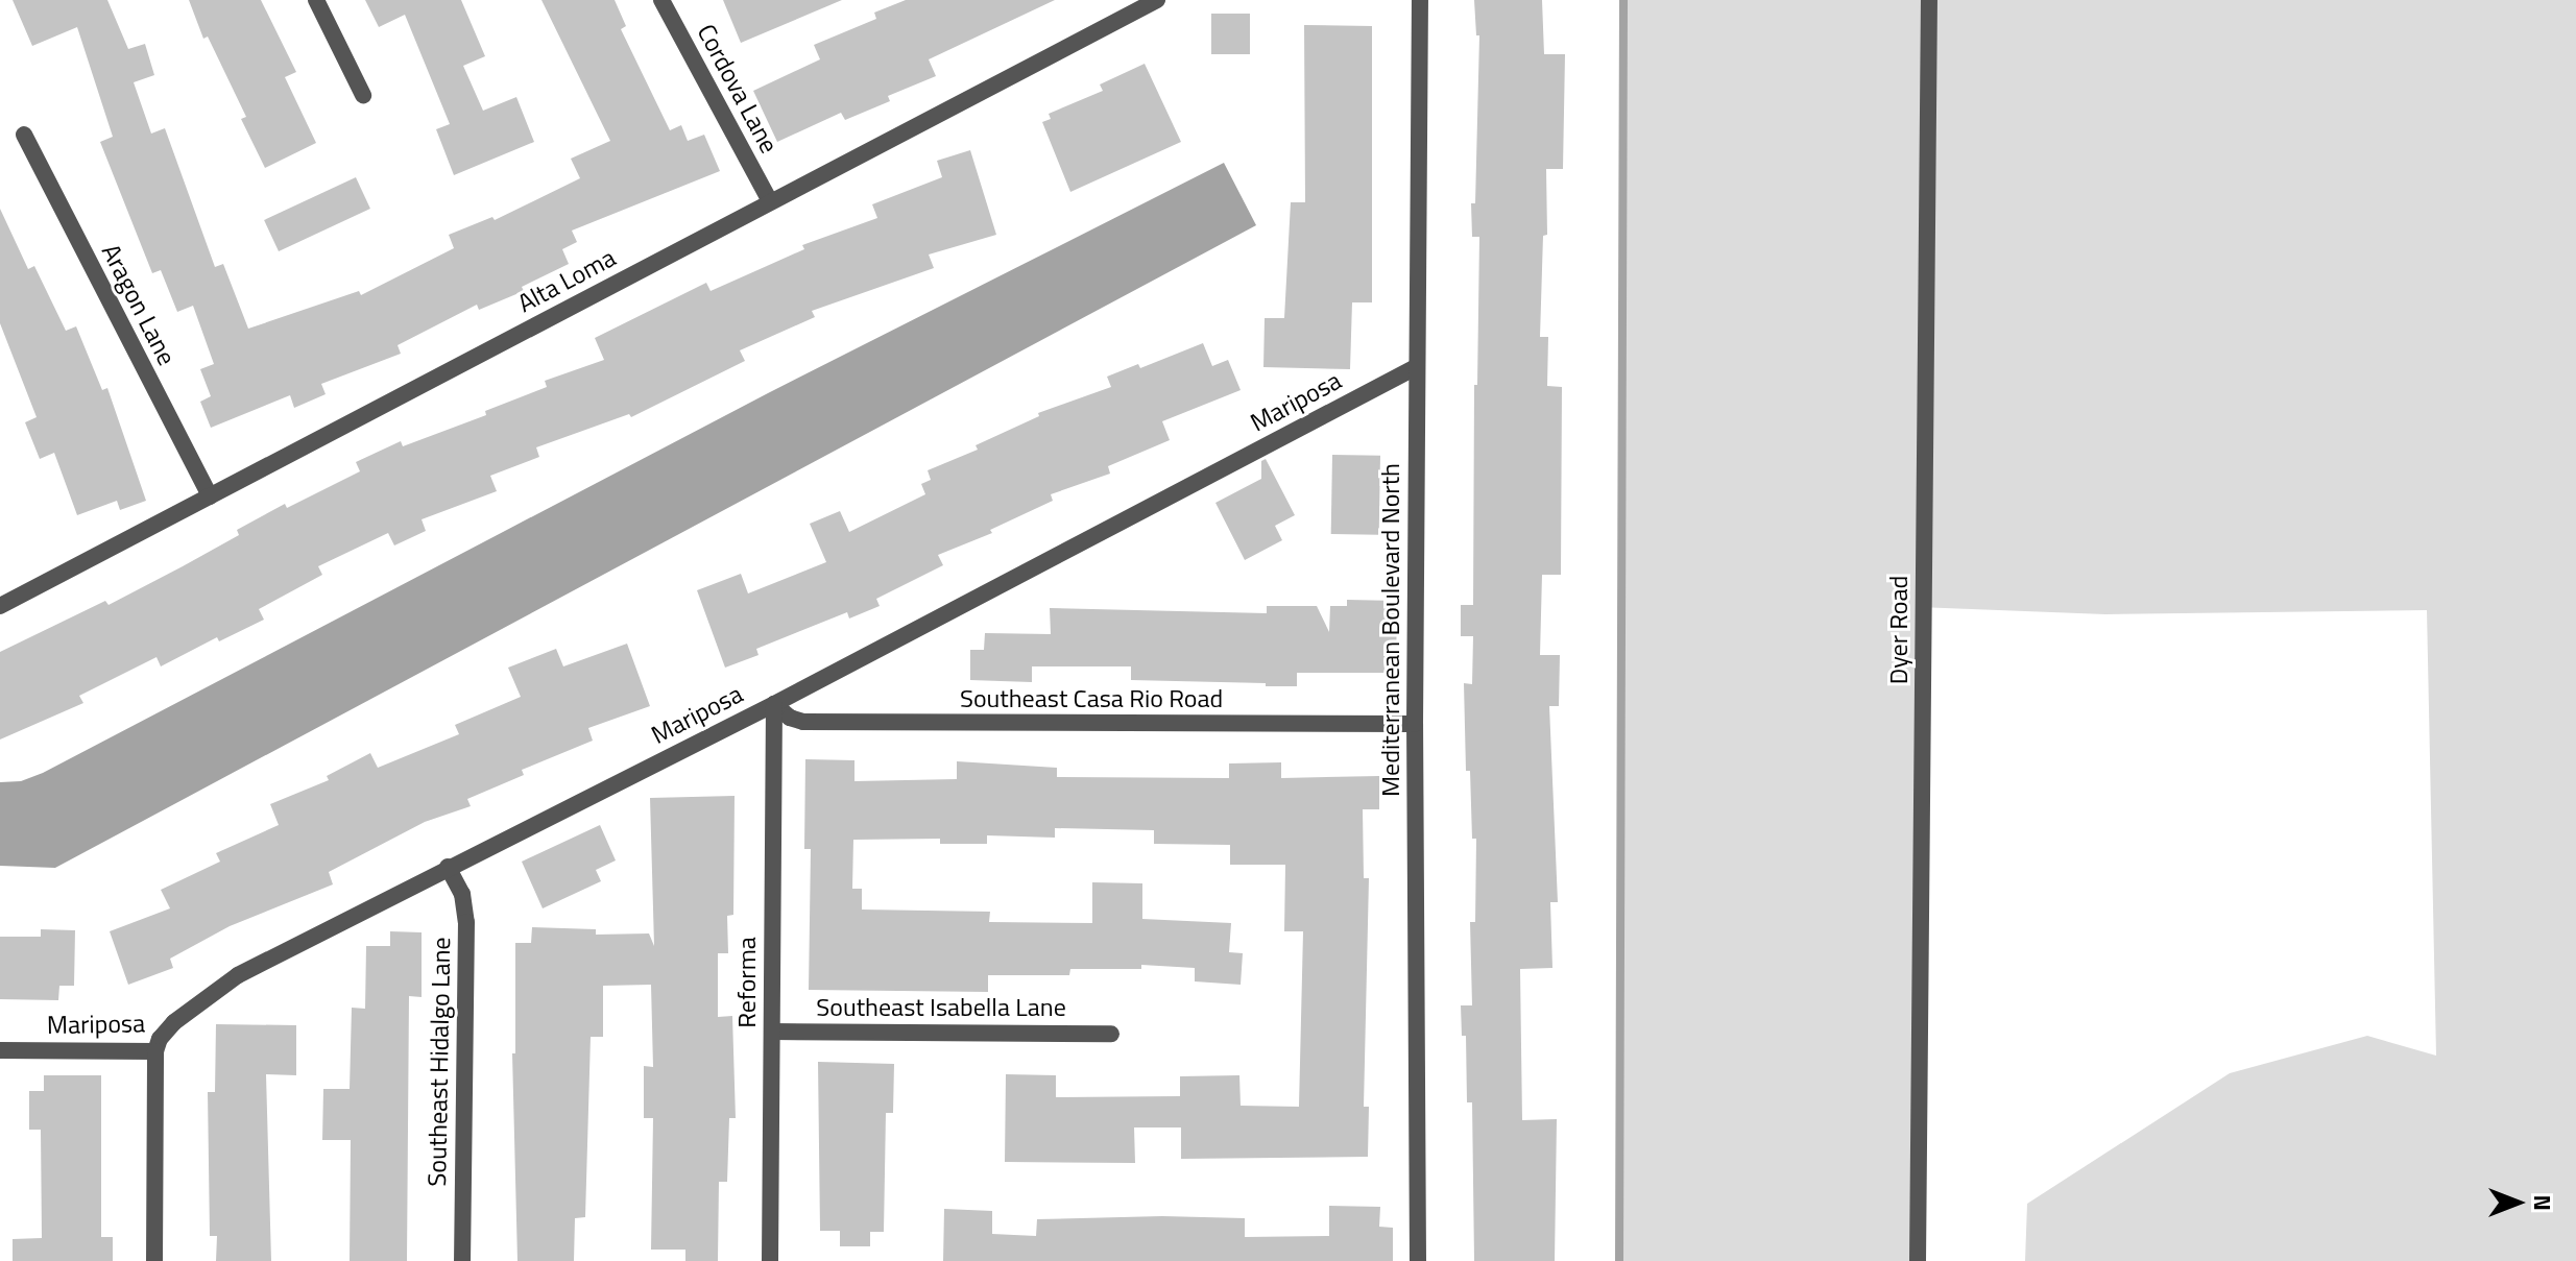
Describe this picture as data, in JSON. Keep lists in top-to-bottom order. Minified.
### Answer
{"streets":{"street":["Cordova Lane","Alta Loma","Aragon Lane","Mariposa","Mediterranean Boulevard North","Dyer Road","Southeast Casa Rio Road","Reforma","Southeast Isabella Lane","Southeast Hidalgo Lane"]},"crossings":[["Cordova Lane","Alta Loma"],["Alta Loma","Aragon Lane"],["Mariposa","Mediterranean Boulevard North"],["Mariposa","Southeast Casa Rio Road"],["Mariposa","Reforma"],["Mariposa","Southeast Hidalgo Lane"],["Mediterranean Boulevard North","Southeast Casa Rio Road"],["Southeast Casa Rio Road","Reforma"],["Reforma","Southeast Isabella Lane"]],"north":"right"}
